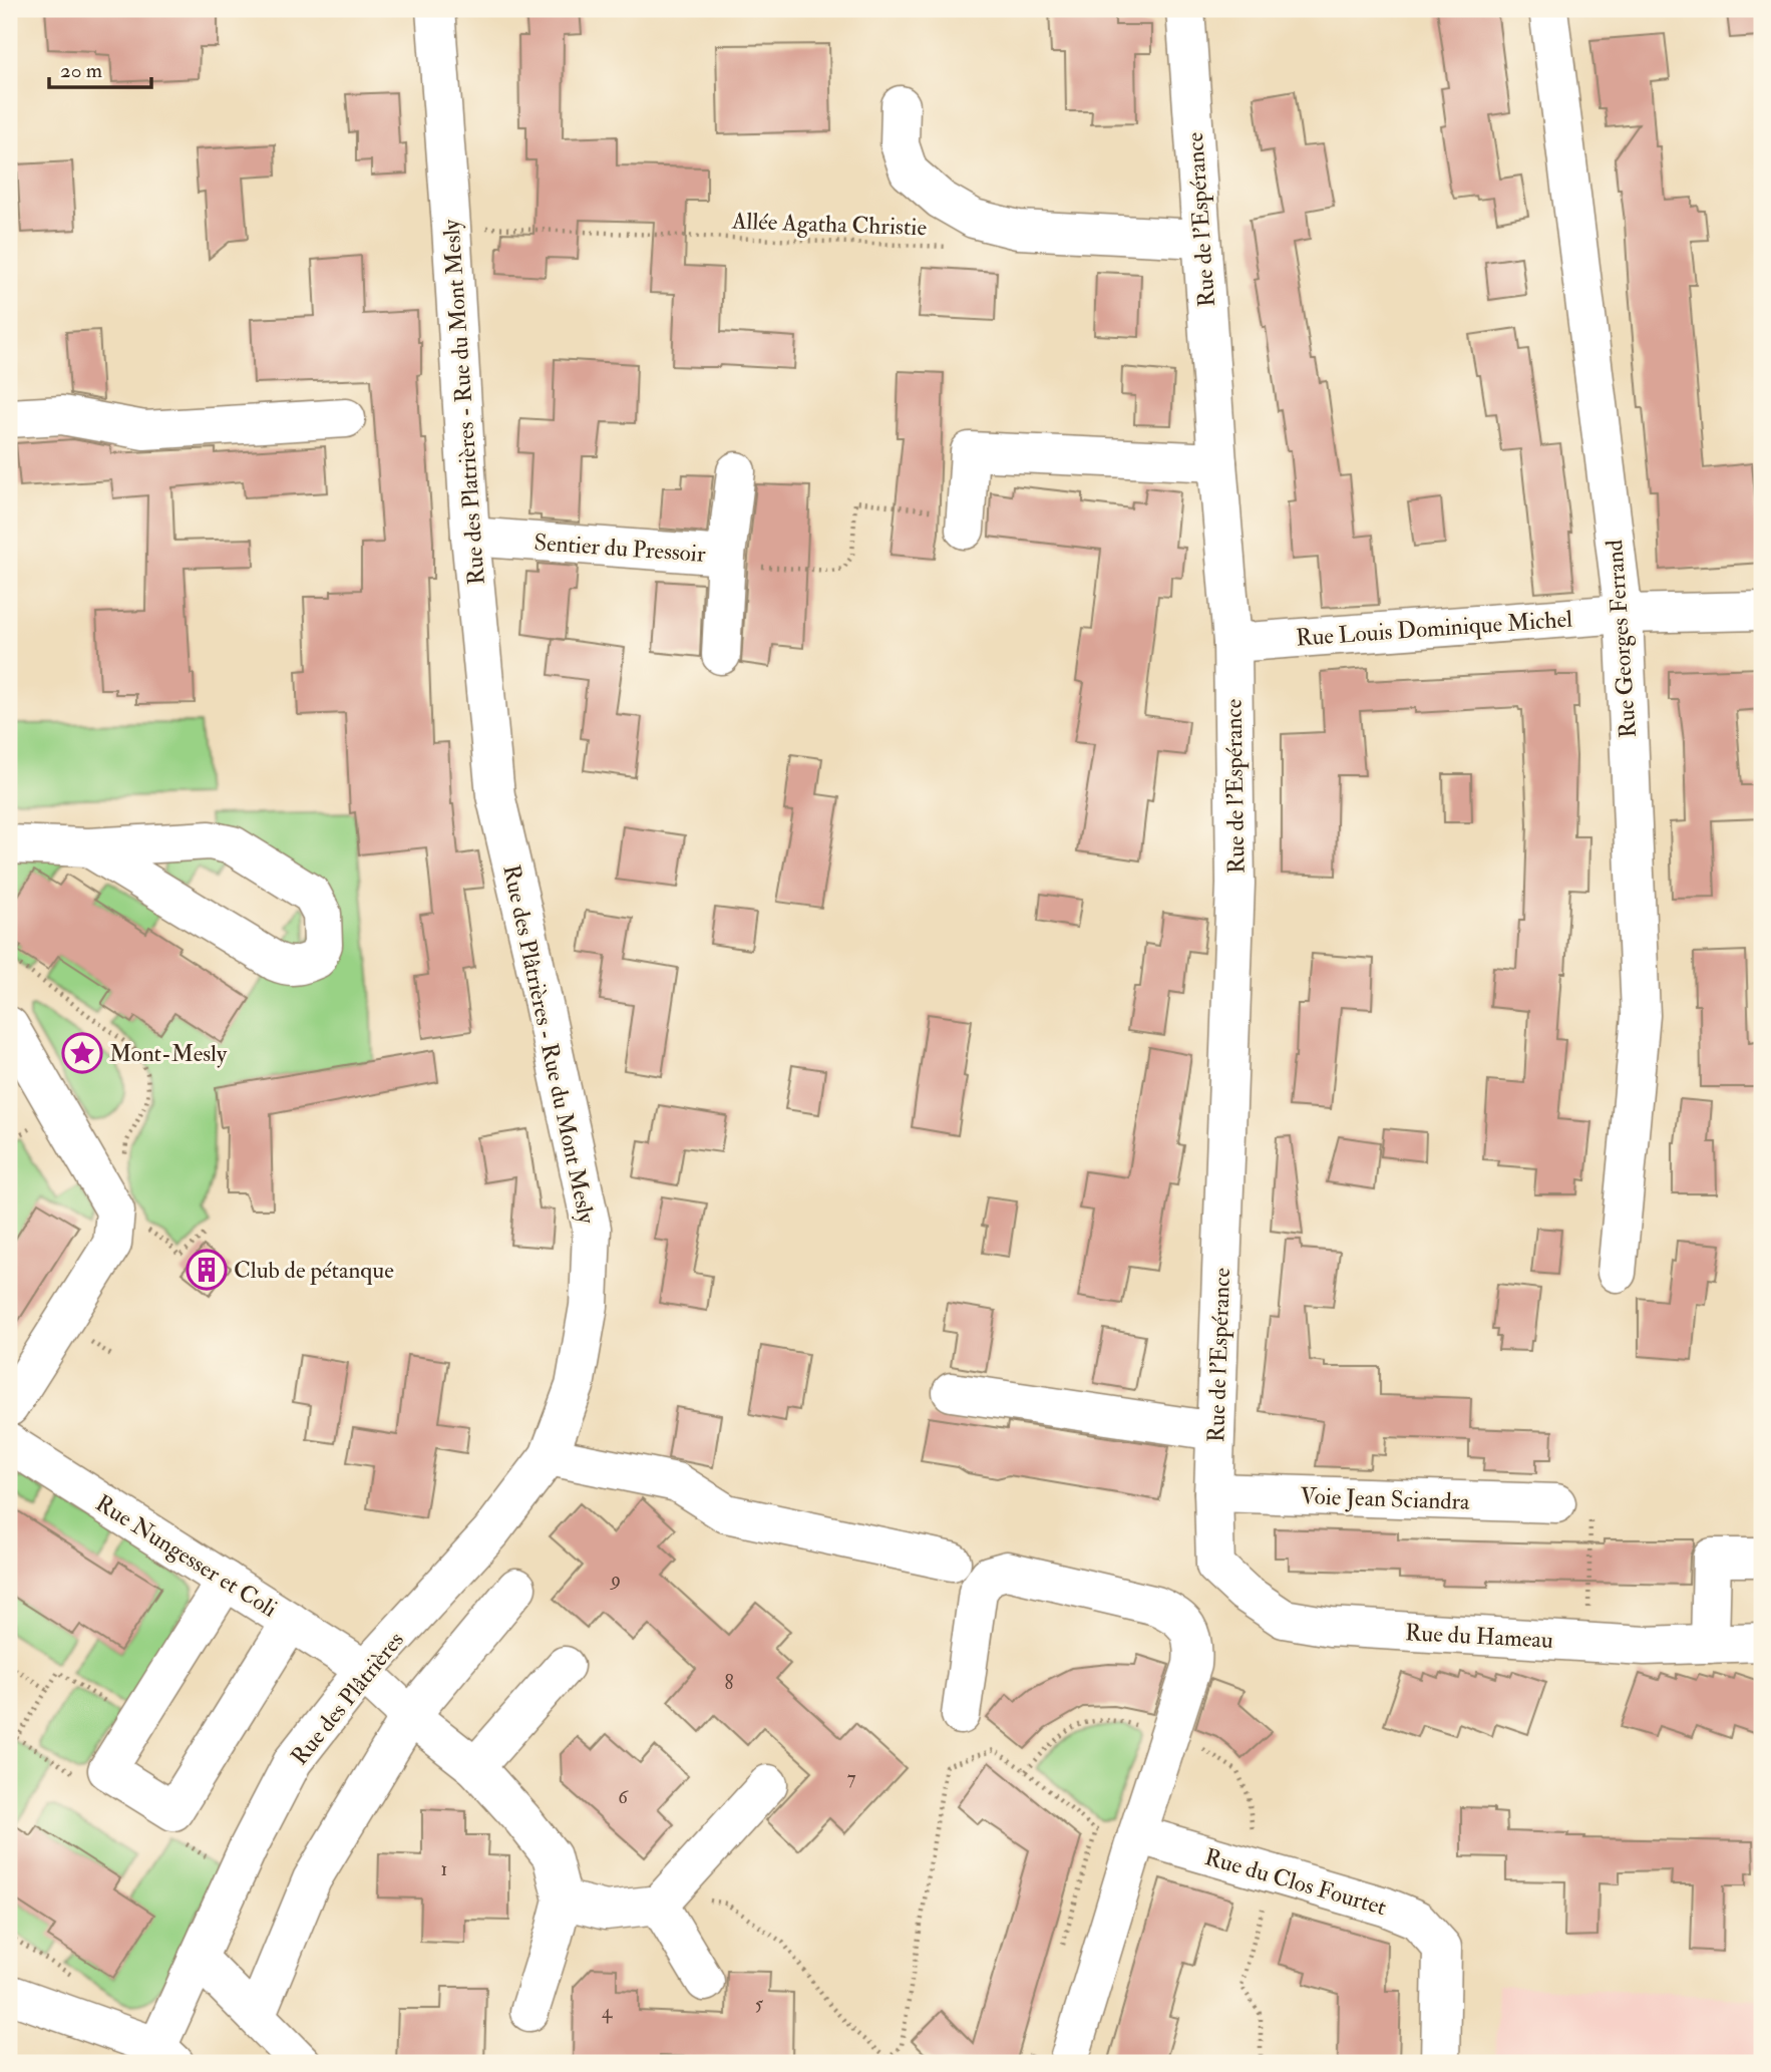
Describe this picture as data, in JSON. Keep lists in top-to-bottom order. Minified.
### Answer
{"streets":{"street":["Rue de l'Espérance","Rue des Platrières - Rue du Mont Mesly","Sentier du Pressoir","Rue Louis Dominique Michel","Rue Georges Ferrand","Rue des Plâtrières - Rue du Mont Mesly","Voie Jean Sciandra","Rue Nungesser et Coli","Rue du Hameau","Rue des Plâtrières","Rue du Clos Fourtet"],"path":["Allée Agatha Christie"]},"crossings":[["Rue de l'Espérance","Rue Louis Dominique Michel"],["Rue de l'Espérance","Voie Jean Sciandra"],["Rue de l'Espérance","Rue du Hameau"],["Rue des Platrières - Rue du Mont Mesly","Sentier du Pressoir"],["Rue des Platrières - Rue du Mont Mesly","Rue des Plâtrières - Rue du Mont Mesly"],["Rue Louis Dominique Michel","Rue Georges Ferrand"],["Rue des Plâtrières - Rue du Mont Mesly","Rue des Plâtrières"],["Rue Nungesser et Coli","Rue des Plâtrières"]],"places":{"place":["Mont-Mesly"],"building":["Club de pétanque"]},"house_numbers":["9","8","7","6","1","5","4"],"scale_bar":"20 m"}
